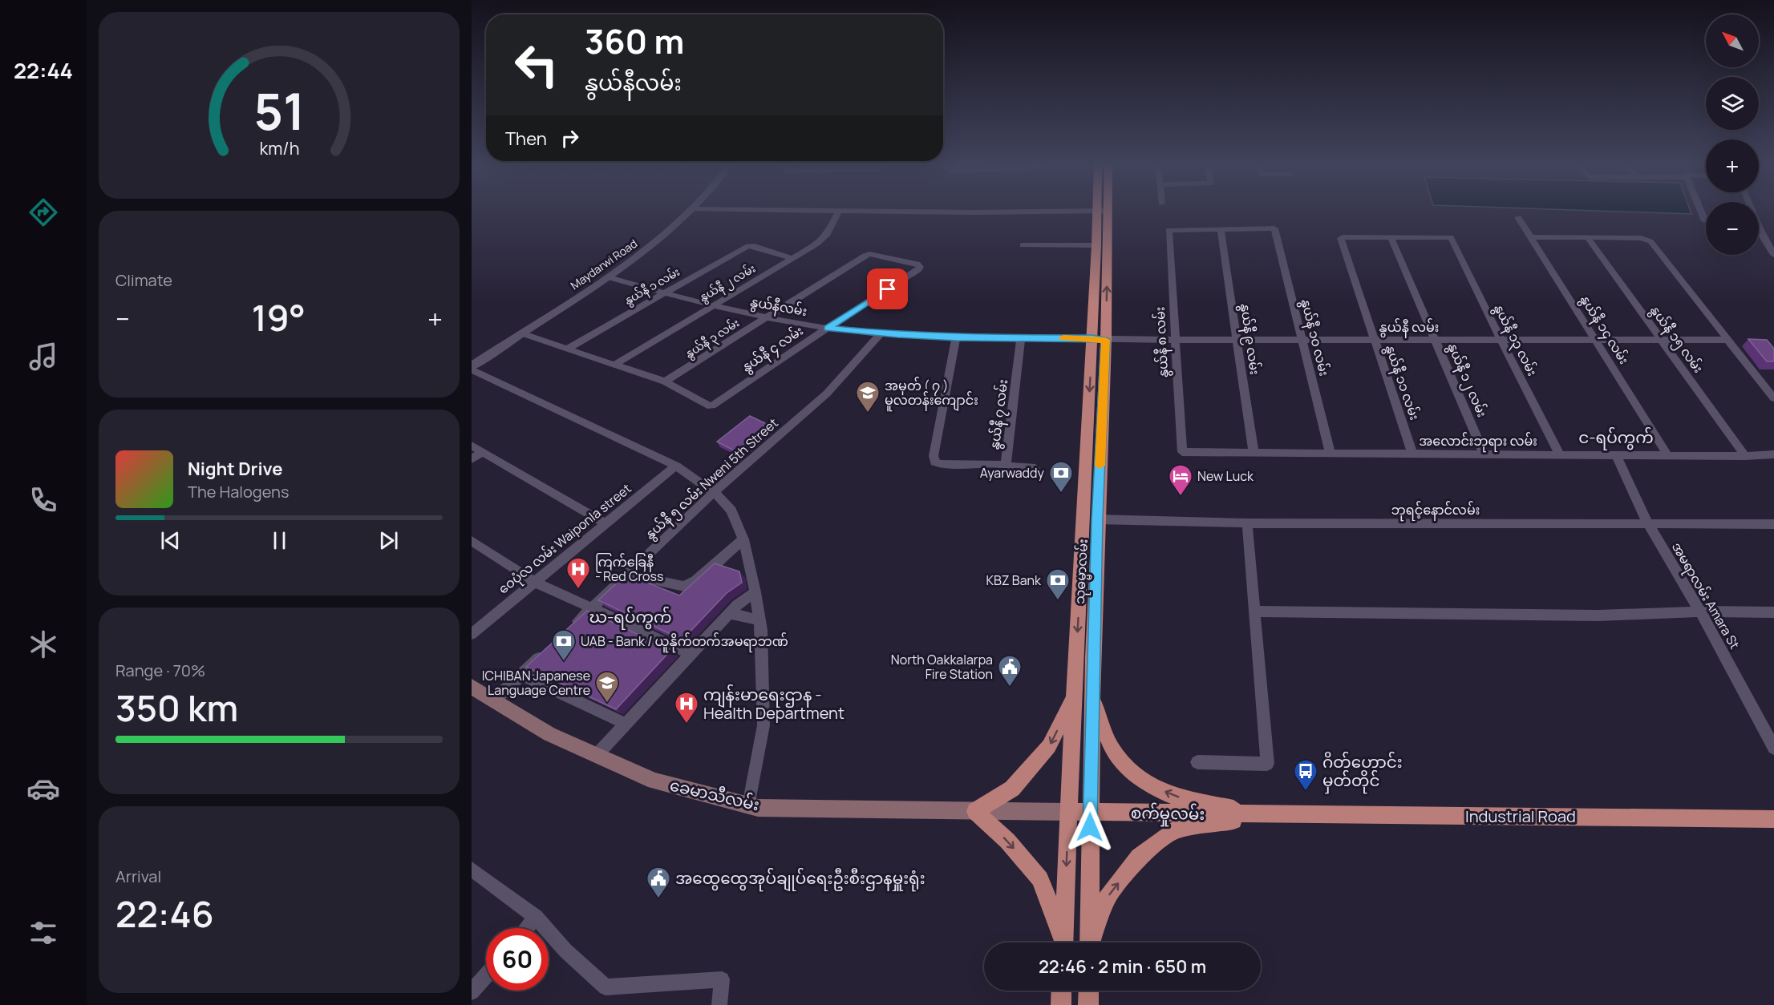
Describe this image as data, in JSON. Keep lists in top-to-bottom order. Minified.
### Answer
{"streets":{"main road":["သုဓမ္မာလမ်း","ခေမာသီလမ်း","စက်မှုလမ်း","Industrial Road"],"street":["Maydarwi Road","နွယ်နီ ၂ လမ်း","နွယ်နီ ၁ လမ်း","နွယ်နီလမ်း","နွယ်နီ လမ်း","နွယ်နီ ၁၄ လမ်း","နွယ်နီ ၁၀ လမ်း","နွယ်နီ ၃ လမ်း","နွယ်နီ ၉ လမ်း","နွယ်နီ ၁၅ လမ်း","နွယ်နီ ၁၃ လမ်း","နွယ်နီ ၈ လမ်း","နွယ်နီ ၄ လမ်း","နွယ်နီ ၁၂ လမ်း","နွယ်နီ ၁၁ လမ်း","နွယ်နီ ၇ လမ်း","အလောင်းဘုရား လမ်း","နွယ်နီ ၅ လမ်း Nweni 5th Street","ဘုရင့်နောင်လမ်း","ဝေပုံလ လမ်း Waiponla street","အမရာလမ်း Amara St"]},"crossings":[["Maydarwi Road","နွယ်နီလမ်း"],["နွယ်နီ ၂ လမ်း","နွယ်နီ ၁ လမ်း"],["နွယ်နီ ၂ လမ်း","နွယ်နီလမ်း"],["နွယ်နီ ၁ လမ်း","နွယ်နီလမ်း"],["နွယ်နီလမ်း","နွယ်နီ လမ်း"],["နွယ်နီလမ်း","နွယ်နီ ၃ လမ်း"],["နွယ်နီလမ်း","နွယ်နီ ၄ လမ်း"],["နွယ်နီလမ်း","နွယ်နီ ၇ လမ်း"],["နွယ်နီလမ်း","နွယ်နီ ၅ လမ်း Nweni 5th Street"],["နွယ်နီလမ်း","သုဓမ္မာလမ်း"],["နွယ်နီ လမ်း","နွယ်နီ ၁၄ လမ်း"],["နွယ်နီ လမ်း","နွယ်နီ ၁၀ လမ်း"],["နွယ်နီ လမ်း","နွယ်နီ ၉ လမ်း"],["နွယ်နီ လမ်း","နွယ်နီ ၁၅ လမ်း"],["နွယ်နီ လမ်း","နွယ်နီ ၁၃ လမ်း"],["နွယ်နီ လမ်း","နွယ်နီ ၈ လမ်း"],["နွယ်နီ လမ်း","နွယ်နီ ၁၂ လမ်း"],["နွယ်နီ လမ်း","နွယ်နီ ၁၁ လမ်း"],["နွယ်နီ လမ်း","သုဓမ္မာလမ်း"],["နွယ်နီ ၁၄ လမ်း","အလောင်းဘုရား လမ်း"],["နွယ်နီ ၁၀ လမ်း","နွယ်နီ ၉ လမ်း"],["နွယ်နီ ၁၀ လမ်း","နွယ်နီ ၈ လမ်း"],["နွယ်နီ ၁၀ လမ်း","အလောင်းဘုရား လမ်း"],["နွယ်နီ ၃ လမ်း","နွယ်နီ ၄ လမ်း"],["နွယ်နီ ၉ လမ်း","နွယ်နီ ၈ လမ်း"],["နွယ်နီ ၉ လမ်း","အလောင်းဘုရား လမ်း"],["နွယ်နီ ၁၅ လမ်း","အလောင်းဘုရား လမ်း"],["နွယ်နီ ၁၃ လမ်း","နွယ်နီ ၁၂ လမ်း"],["နွယ်နီ ၁၃ လမ်း","နွယ်နီ ၁၁ လမ်း"],["နွယ်နီ ၁၃ လမ်း","အလောင်းဘုရား လမ်း"],["နွယ်နီ ၈ လမ်း","အလောင်းဘုရား လမ်း"],["နွယ်နီ ၁၂ လမ်း","နွယ်နီ ၁၁ လမ်း"],["နွယ်နီ ၁၂ လမ်း","အလောင်းဘုရား လမ်း"],["နွယ်နီ ၁၁ လမ်း","အလောင်းဘုရား လမ်း"],["အလောင်းဘုရား လမ်း","အမရာလမ်း Amara St"],["ဘုရင့်နောင်လမ်း","သုဓမ္မာလမ်း"],["ဘုရင့်နောင်လမ်း","အမရာလမ်း Amara St"],["သုဓမ္မာလမ်း","ခေမာသီလမ်း"],["သုဓမ္မာလမ်း","စက်မှုလမ်း"],["ခေမာသီလမ်း","စက်မှုလမ်း"],["စက်မှုလမ်း","Industrial Road"]],"districts":["င-ရပ်ကွက်","ဃ-ရပ်ကွက်"],"places":{"school or university":["အမှတ် ( ၇ ) မူလတန်းကျောင်း","ICHIBAN Japanese Language Centre"],"bank":["Ayarwaddy","KBZ Bank","UAB - Bank / ယူနိုက်တက်အမရာဘဏ်"],"hotel":["New Luck"],"hospital":["ကြက်ခြေနီ - Red Cross","ကျန်းမာရေးဌာန - Health Department"],"public building":["North Oakkalarpa Fire Station","အထွေထွေအုပ်ချုပ်ရေးဦးစီးဌာနမှူးရုံး"],"bus stop":["ဂိတ်ဟောင်း မှတ်တိုင်"]},"north":"top left","page":{"tabs":"22:44","map_buttons":["+","−"],"turn":["360 m","နွယ်နီလမ်း"],"then":"Then","tile":["Climate",["Range · 70%","350 km"],["Arrival","22:46"]],"heat":["−","19°","+"],"song":["Night Drive","The Halogens"],"limit":"60","trip":"22:46 · 2 min · 650 m","gauge":["51","km/h"]}}
